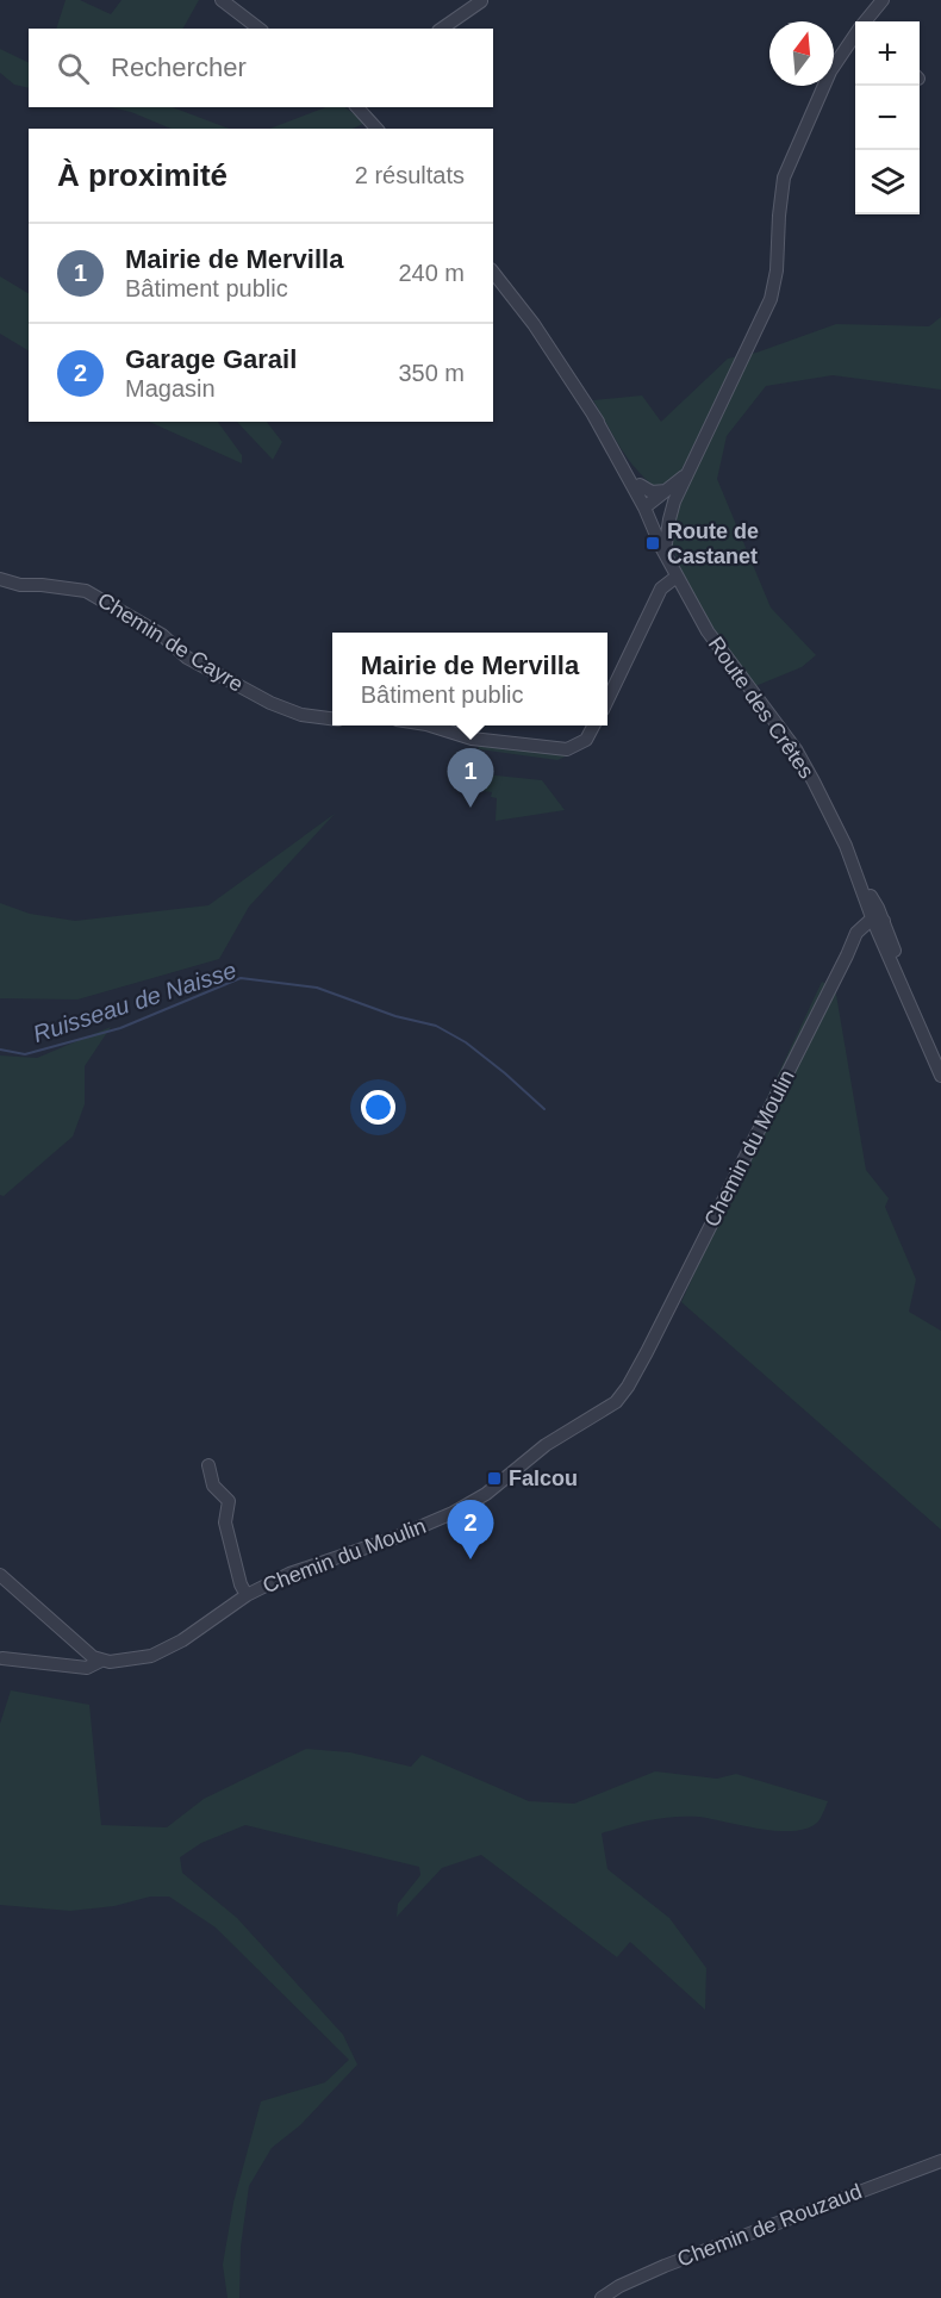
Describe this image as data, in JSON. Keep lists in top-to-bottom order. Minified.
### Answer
{"streets":{"street":["Chemin de Cayre","Route des Crêtes","Chemin du Moulin","Chemin de Rouzaud"]},"crossings":[["Route des Crêtes","Chemin du Moulin"]],"water":["Ruisseau de Naisse"],"places":{"transit":["Route de Castanet","Falcou"]},"north":"top","page":{"map_buttons":["+","−"],"search":"Rechercher","heading":["À proximité","2 résultats"],"list":[{"mark":"1","name":"Mairie de Mervilla","note":"Bâtiment public","value":"240 m"},{"mark":"2","name":"Garage Garail","note":"Magasin","value":"350 m"}],"popup":["Mairie de Mervilla","Bâtiment public"],"pins":["1","2"]}}
